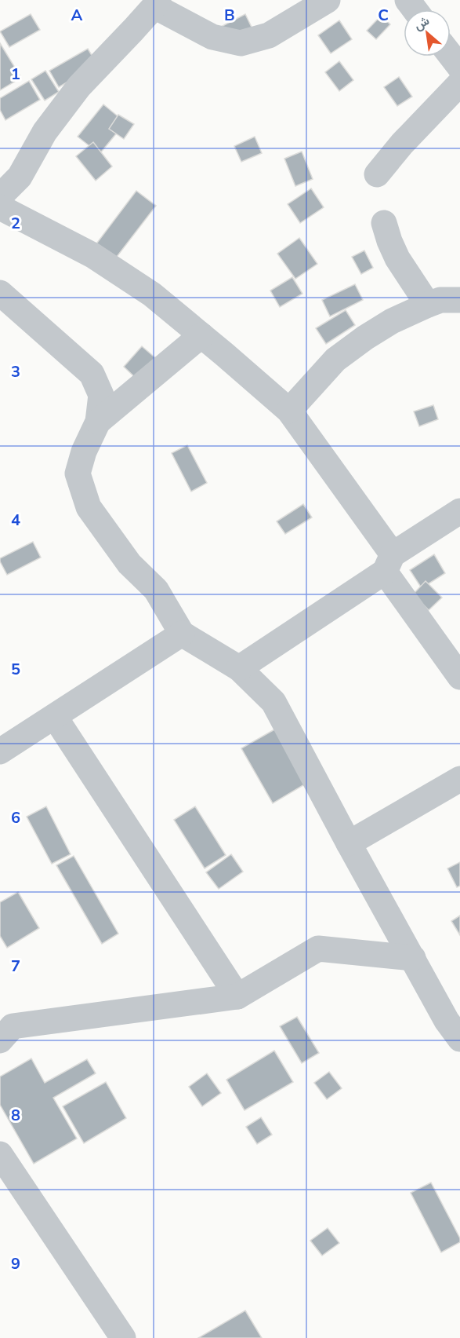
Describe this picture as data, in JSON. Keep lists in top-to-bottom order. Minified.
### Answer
{"north":"top left","grid":{"columns":["A","B","C"],"rows":["1","2","3","4","5","6","7","8","9"]}}
